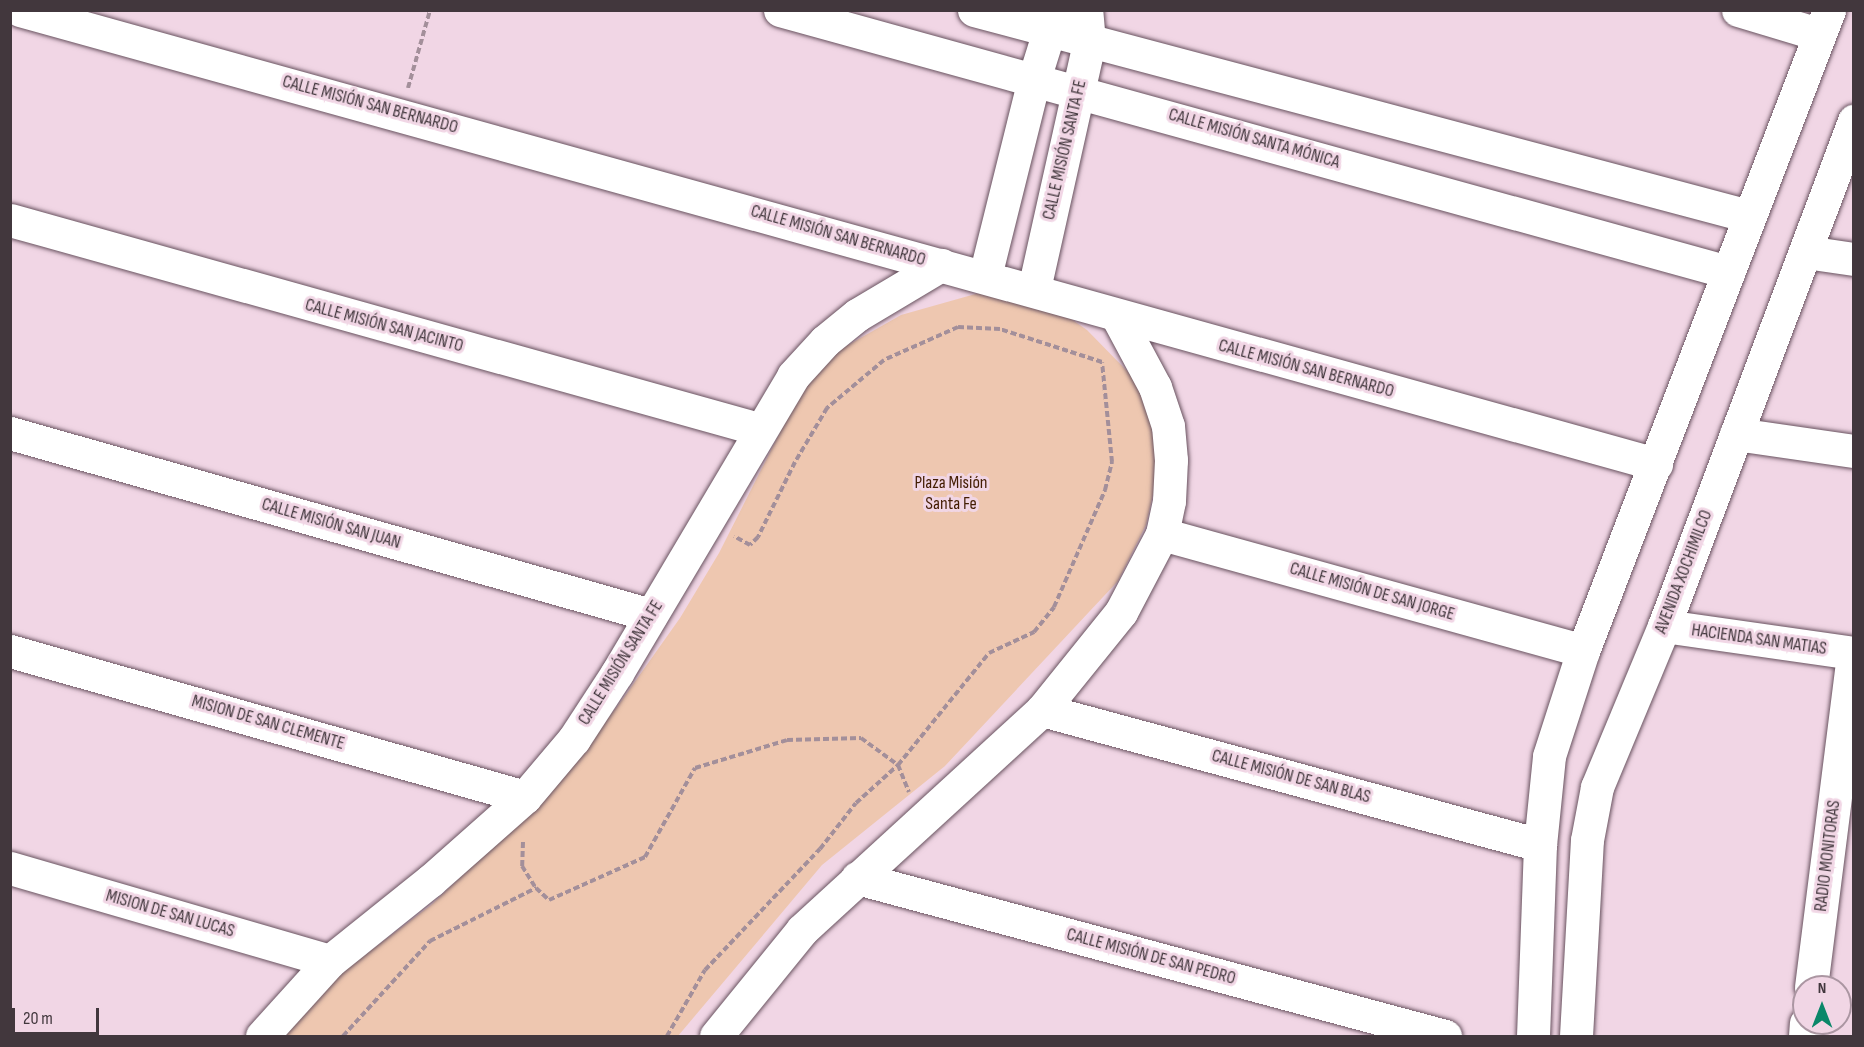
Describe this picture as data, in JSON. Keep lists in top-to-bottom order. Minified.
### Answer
{"streets":{"street":["CALLE MISIÓN SAN BERNARDO","CALLE MISIÓN SANTA MÓNICA","CALLE MISIÓN SANTA FE","CALLE MISIÓN SAN JACINTO","CALLE MISIÓN SAN JUAN","AVENIDA XOCHIMILCO","CALLE MISIÓN DE SAN JORGE","HACIENDA SAN MATIAS","MISION DE SAN CLEMENTE","CALLE MISIÓN DE SAN BLAS","RADIO MONITORAS","MISION DE SAN LUCAS","CALLE MISIÓN DE SAN PEDRO"]},"crossings":[["CALLE MISIÓN SAN BERNARDO","CALLE MISIÓN SANTA FE"],["CALLE MISIÓN SANTA MÓNICA","CALLE MISIÓN SANTA FE"],["CALLE MISIÓN SANTA FE","CALLE MISIÓN SAN JACINTO"],["CALLE MISIÓN SANTA FE","CALLE MISIÓN SAN JUAN"],["CALLE MISIÓN SANTA FE","MISION DE SAN CLEMENTE"],["CALLE MISIÓN SANTA FE","MISION DE SAN LUCAS"],["AVENIDA XOCHIMILCO","HACIENDA SAN MATIAS"],["HACIENDA SAN MATIAS","RADIO MONITORAS"]],"parks":["Plaza Misión Santa Fe"],"scale_bar":"20 m","north":"top"}
